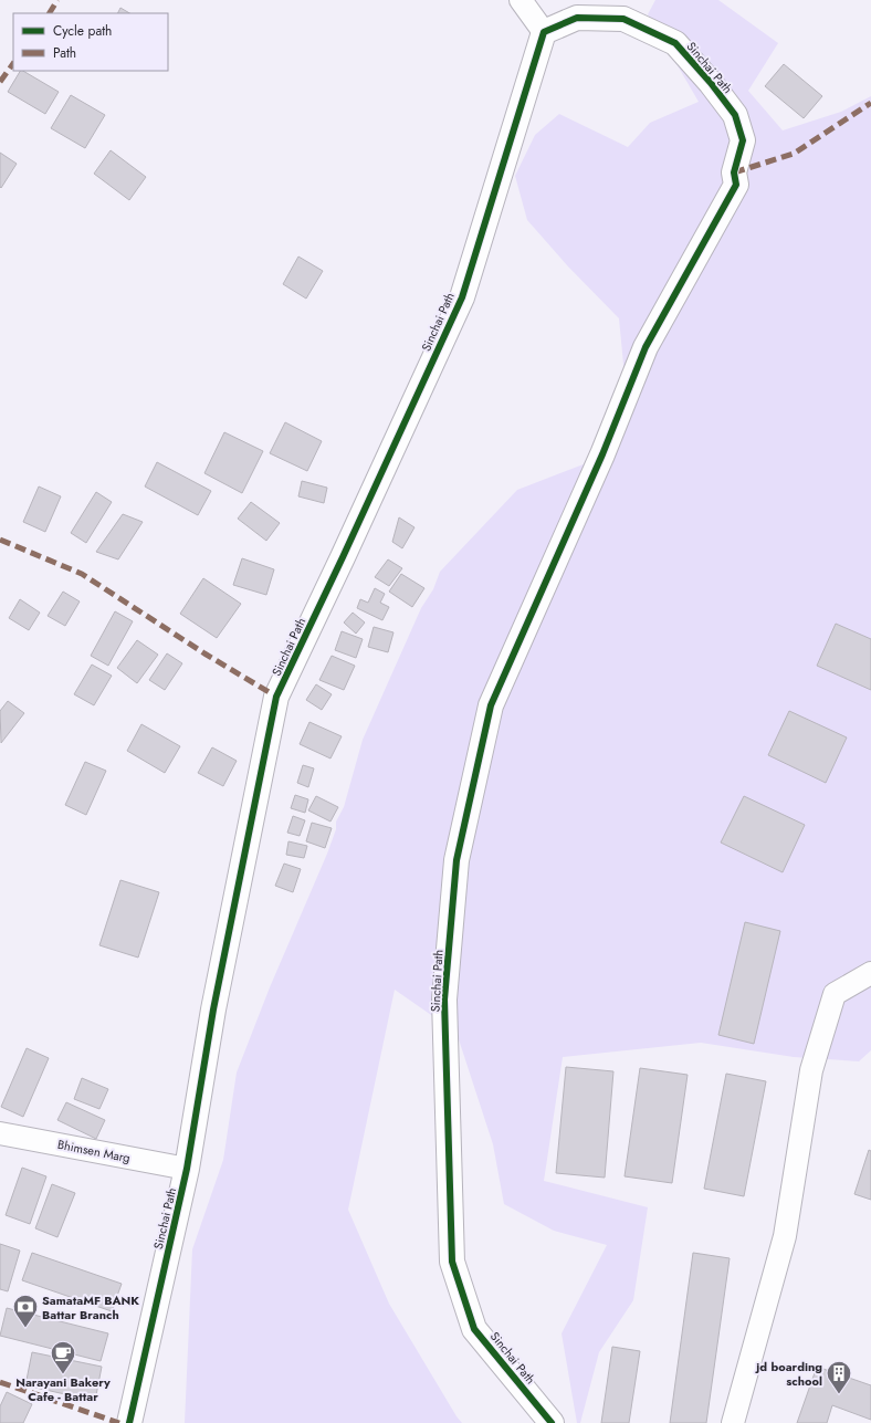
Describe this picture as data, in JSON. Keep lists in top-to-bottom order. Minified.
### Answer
{"streets":{"street":["Sinchai Path","Bhimsen Marg"]},"crossings":[["Sinchai Path","Bhimsen Marg"]],"places":{"bank":["SamataMF BANK Battar Branch"],"cafe":["Narayani Bakery Cafe - Battar"],"building":["jd boarding school"]},"legend":["Cycle path","Path"]}
